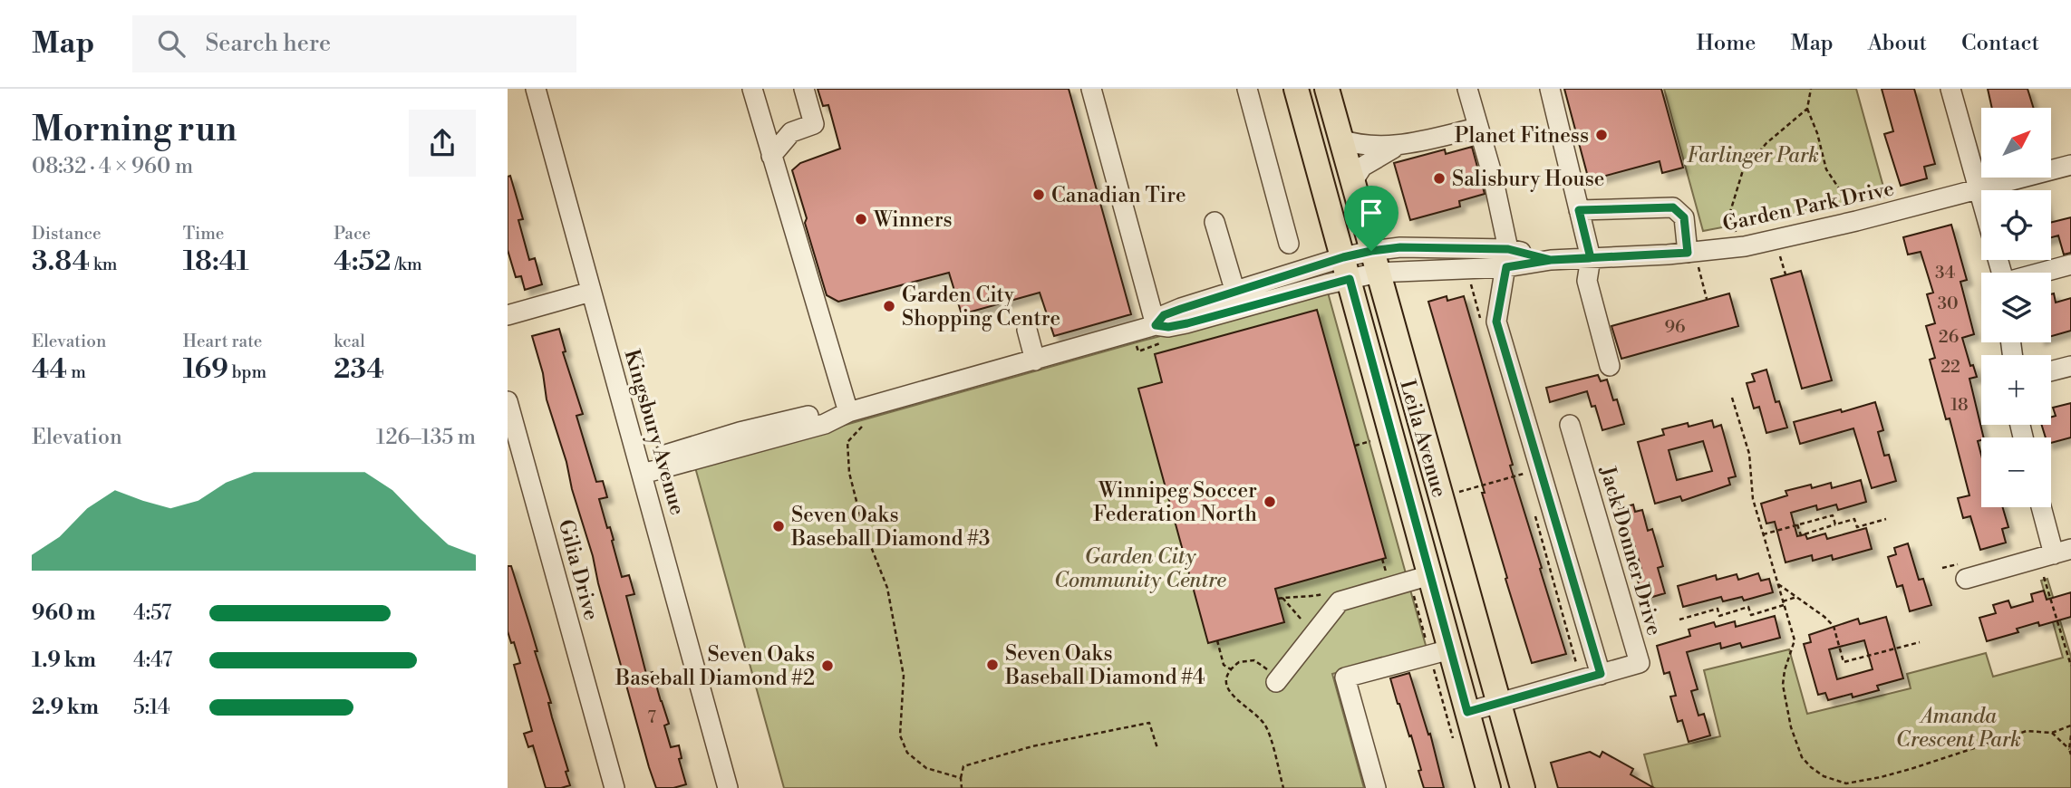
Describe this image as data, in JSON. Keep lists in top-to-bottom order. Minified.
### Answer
{"streets":{"main road":["Leila Avenue"],"street":["Garden Park Drive","Kingsbury Avenue","Jack Donner Drive","Gilia Drive"]},"crossings":[["Garden Park Drive","Leila Avenue"],["Leila Avenue","Jack Donner Drive"]],"parks":["Farlinger Park","Garden City Community Centre","Amanda Crescent Park"],"places":["Planet Fitness","Salisbury House","Canadian Tire","Winners","Garden City Shopping Centre","Winnipeg Soccer Federation North","Seven Oaks Baseball Diamond #3","Seven Oaks Baseball Diamond #4","Seven Oaks Baseball Diamond #2"],"house_numbers":["34","30","96","26","22","18","7"],"north":"top right","page":{"header":"Map","search":"Search here","nav":["Home","Map","About","Contact"],"heading":["Morning run","08:32 · 4 × 960 m"],"map_buttons":["+","−"],"stats":[["Distance","3.84 km"],["Time","18:41"],["Pace","4:52 /km"],["Elevation","44 m"],["Heart rate","169 bpm"],["kcal","234"]],"chart":["Elevation","126–135 m"],"list":[{"name":"960 m","note":"4:57"},{"name":"1.9 km","note":"4:47"},{"name":"2.9 km","note":"5:14"}]}}
